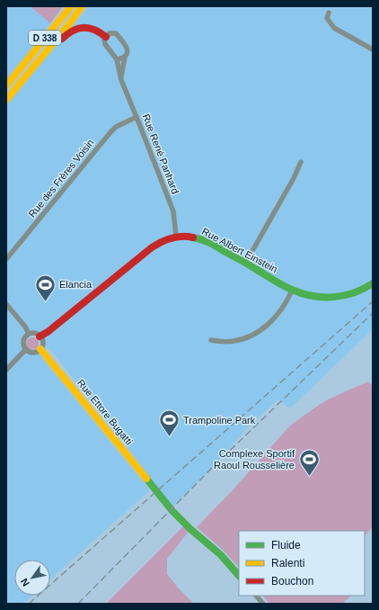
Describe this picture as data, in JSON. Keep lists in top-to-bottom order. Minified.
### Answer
{"streets":{"main road":["D 338","Rue Albert Einstein","Rue Ettore Bugatti"],"street":["Rue René Panhard","Rue des Frères Voisin"]},"crossings":[["Rue René Panhard","Rue des Frères Voisin"],["Rue René Panhard","Rue Albert Einstein"],["Rue Albert Einstein","Rue Ettore Bugatti"]],"places":{"sports":["Elancia","Trampoline Park","Complexe Sportif Raoul Rousselière"]},"legend":["Fluide","Ralenti","Bouchon"],"north":"bottom left"}
